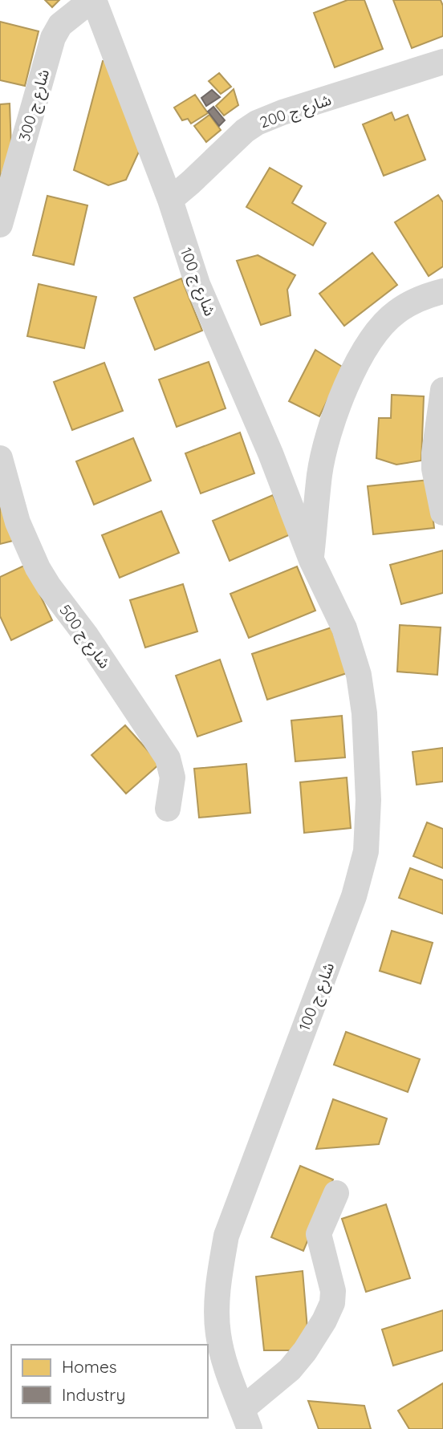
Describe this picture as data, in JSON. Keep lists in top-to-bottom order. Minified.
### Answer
{"streets":{"street":["شارع ج 300","شارع ج 200","شارع ج 100","شارع ج 500"]},"crossings":[["شارع ج 300","شارع ج 100"],["شارع ج 200","شارع ج 100"]],"legend":["Homes","Industry"]}
